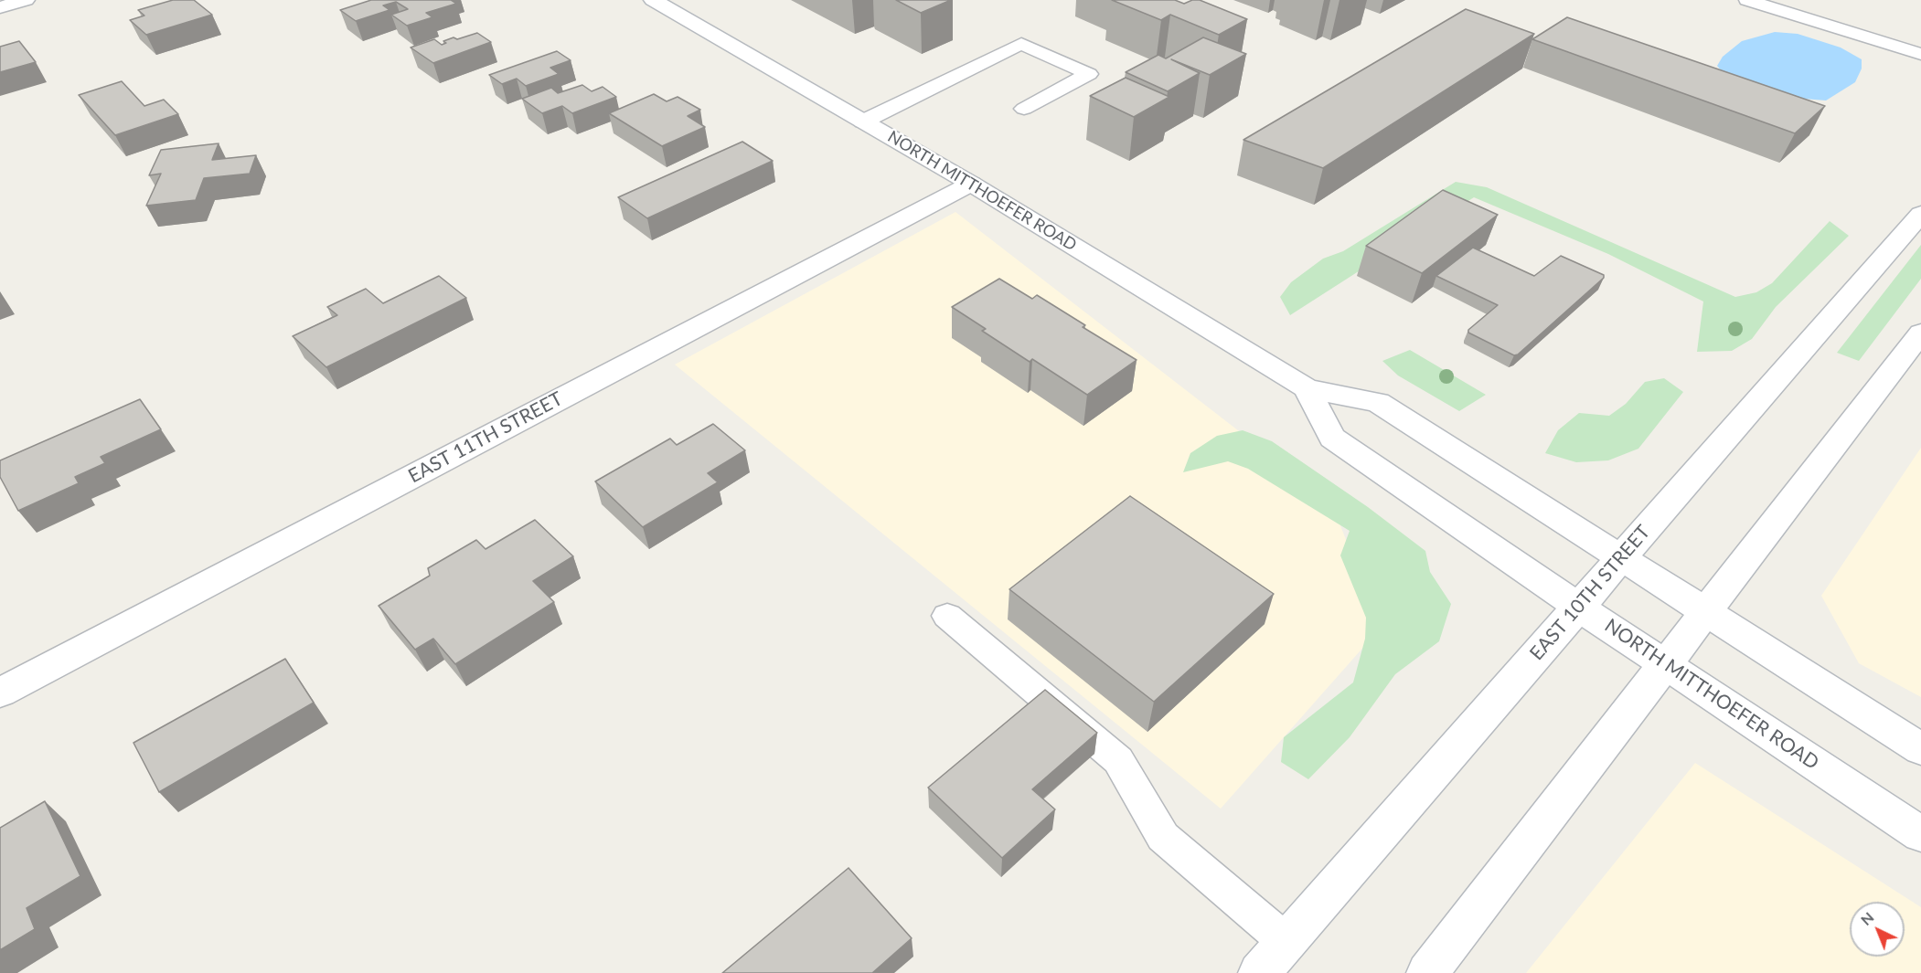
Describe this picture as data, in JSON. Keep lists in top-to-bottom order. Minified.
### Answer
{"streets":{"main road":["NORTH MITTHOEFER ROAD","EAST 11TH STREET","EAST 10TH STREET"]},"crossings":[["NORTH MITTHOEFER ROAD","EAST 11TH STREET"],["NORTH MITTHOEFER ROAD","EAST 10TH STREET"]],"north":"top left"}
